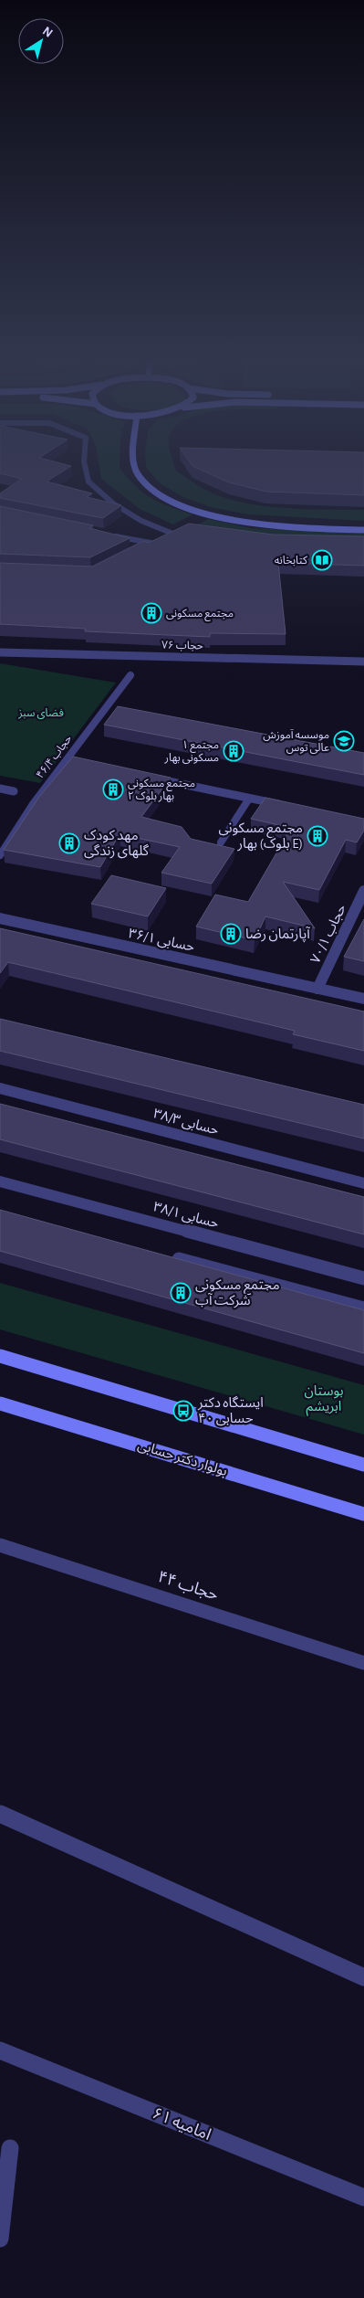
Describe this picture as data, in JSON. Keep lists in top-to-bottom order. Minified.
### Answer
{"streets":{"street":["حجاب ۷۶","حجاب ۷۰/۱","حسابی ۳۶/۱","حسابی ۳۸/۳","حسابی ۳۸/۱","بولوار دکتر حسابی","حجاب ۴۴","امامیه ۶۱"],"lane":["حجاب ۴۶/۴"]},"crossings":[["حجاب ۷۰/۱","حسابی ۳۶/۱"]],"parks":["فضای سبز","بوستان ابریشم"],"places":{"library":["کتابخانه"],"building":["مجتمع مسکونی","۱ مجتمع مسکونی بهار","مجتمع مسکونی بهار بلوک ۲","مجتمع مسکونی بهار (بلوک E)","مهد کودک گلهای زندگی","آپارتمان رضا","مجتمع مسکونی شرکت آب"],"school or university":["موسسه آموزش عالی توس"],"bus stop":["ایستگاه دکتر حسابی ۴۰"]},"north":"top right"}
